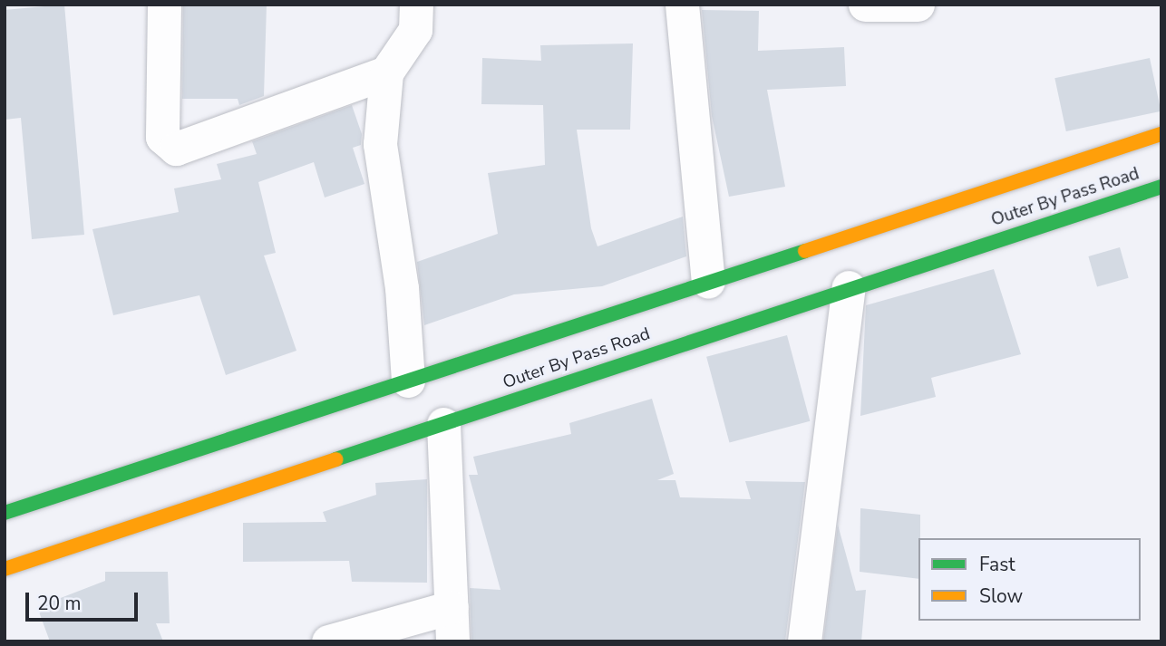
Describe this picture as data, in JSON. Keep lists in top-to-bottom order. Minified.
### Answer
{"streets":{"main road":["Outer By Pass Road"]},"legend":["Fast","Slow"],"scale_bar":"20 m"}
